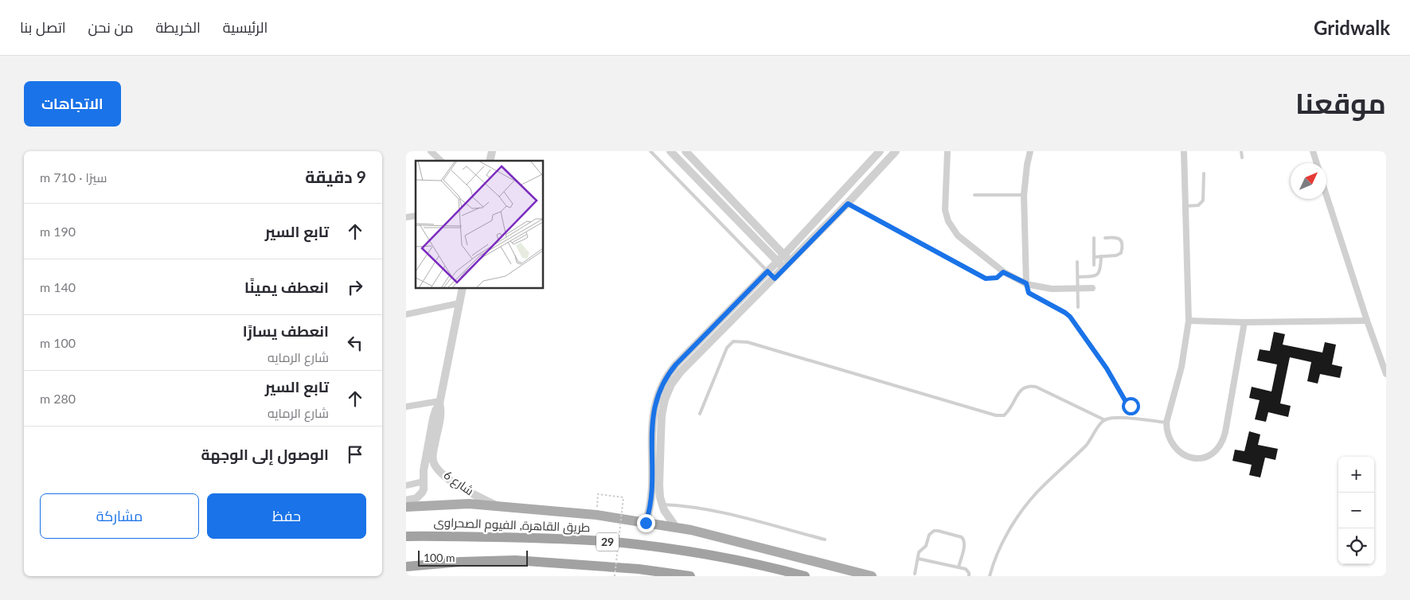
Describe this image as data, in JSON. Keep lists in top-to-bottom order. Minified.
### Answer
{"streets":{"highway":["طريق القاهرة, الفيوم الصحراوى","29"],"street":["شارع 6"]},"scale_bar":"100 m","north":"top right","page":{"header":"Gridwalk","nav":["الرئيسية","الخريطة","من نحن","اتصل بنا"],"title":"موقعنا","buttons":["الاتجاهات",["حفظ","مشاركة"]],"heading":["9 دقيقة","سيرًا · 710 m"],"list":[["تابع السير","190 m"],["انعطف يمينًا","140 m"],["انعطف يسارًا","شارع الرمايه","100 m"],["تابع السير","شارع الرمايه","280 m"],"الوصول إلى الوجهة"],"map_buttons":["+","−"],"scale":"100 m"}}
